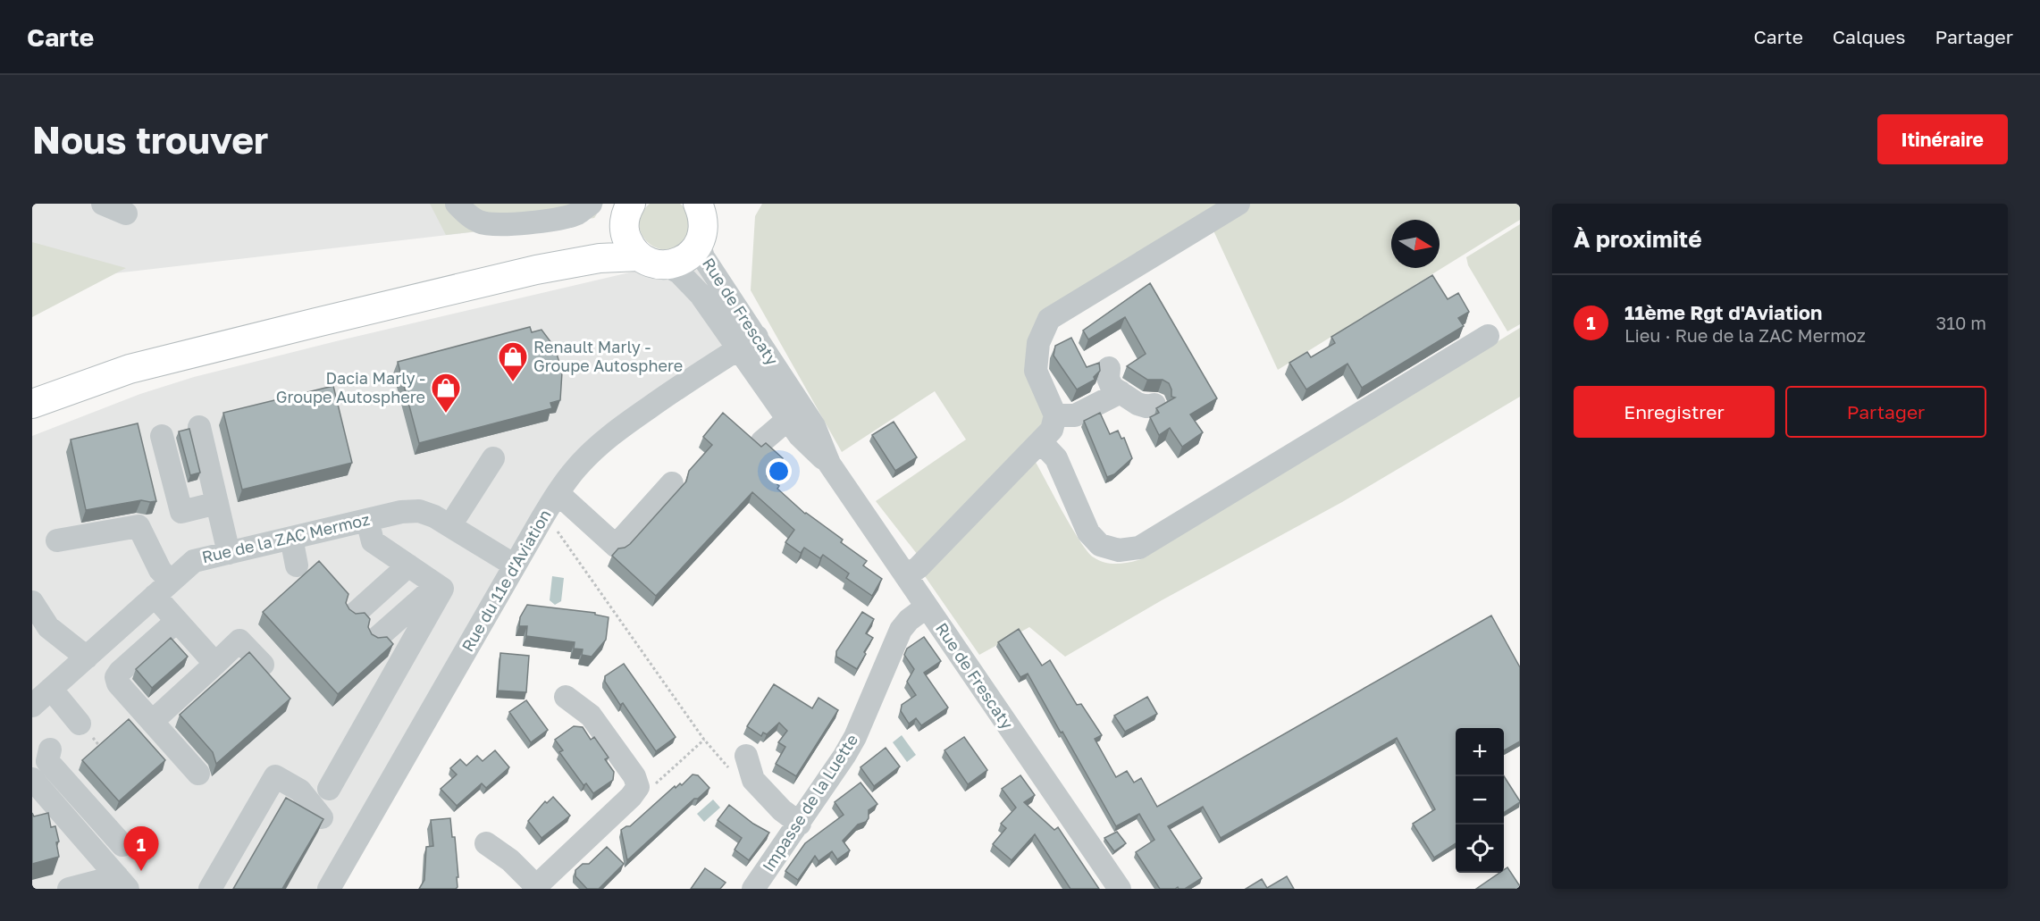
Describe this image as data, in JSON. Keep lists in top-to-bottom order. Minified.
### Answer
{"streets":{"street":["Rue de Frescaty","Rue de la ZAC Mermoz","Rue du 11e d'Aviation","Impasse de la Luette"]},"crossings":[["Rue de Frescaty","Rue du 11e d'Aviation"],["Rue de Frescaty","Impasse de la Luette"],["Rue de la ZAC Mermoz","Rue du 11e d'Aviation"]],"places":{"shop":["Renault Marly - Groupe Autosphere","Dacia Marly - Groupe Autosphere"]},"north":"right","page":{"header":"Carte","nav":["Carte","Calques","Partager"],"buttons":["Itinéraire",["Enregistrer","Partager"]],"title":"Nous trouver","heading":"À proximité","list":[{"mark":"1","name":"11ème Rgt d'Aviation","note":"Lieu · Rue de la ZAC Mermoz","value":"310 m"}],"map_buttons":["+","−"],"pins":"1"}}
